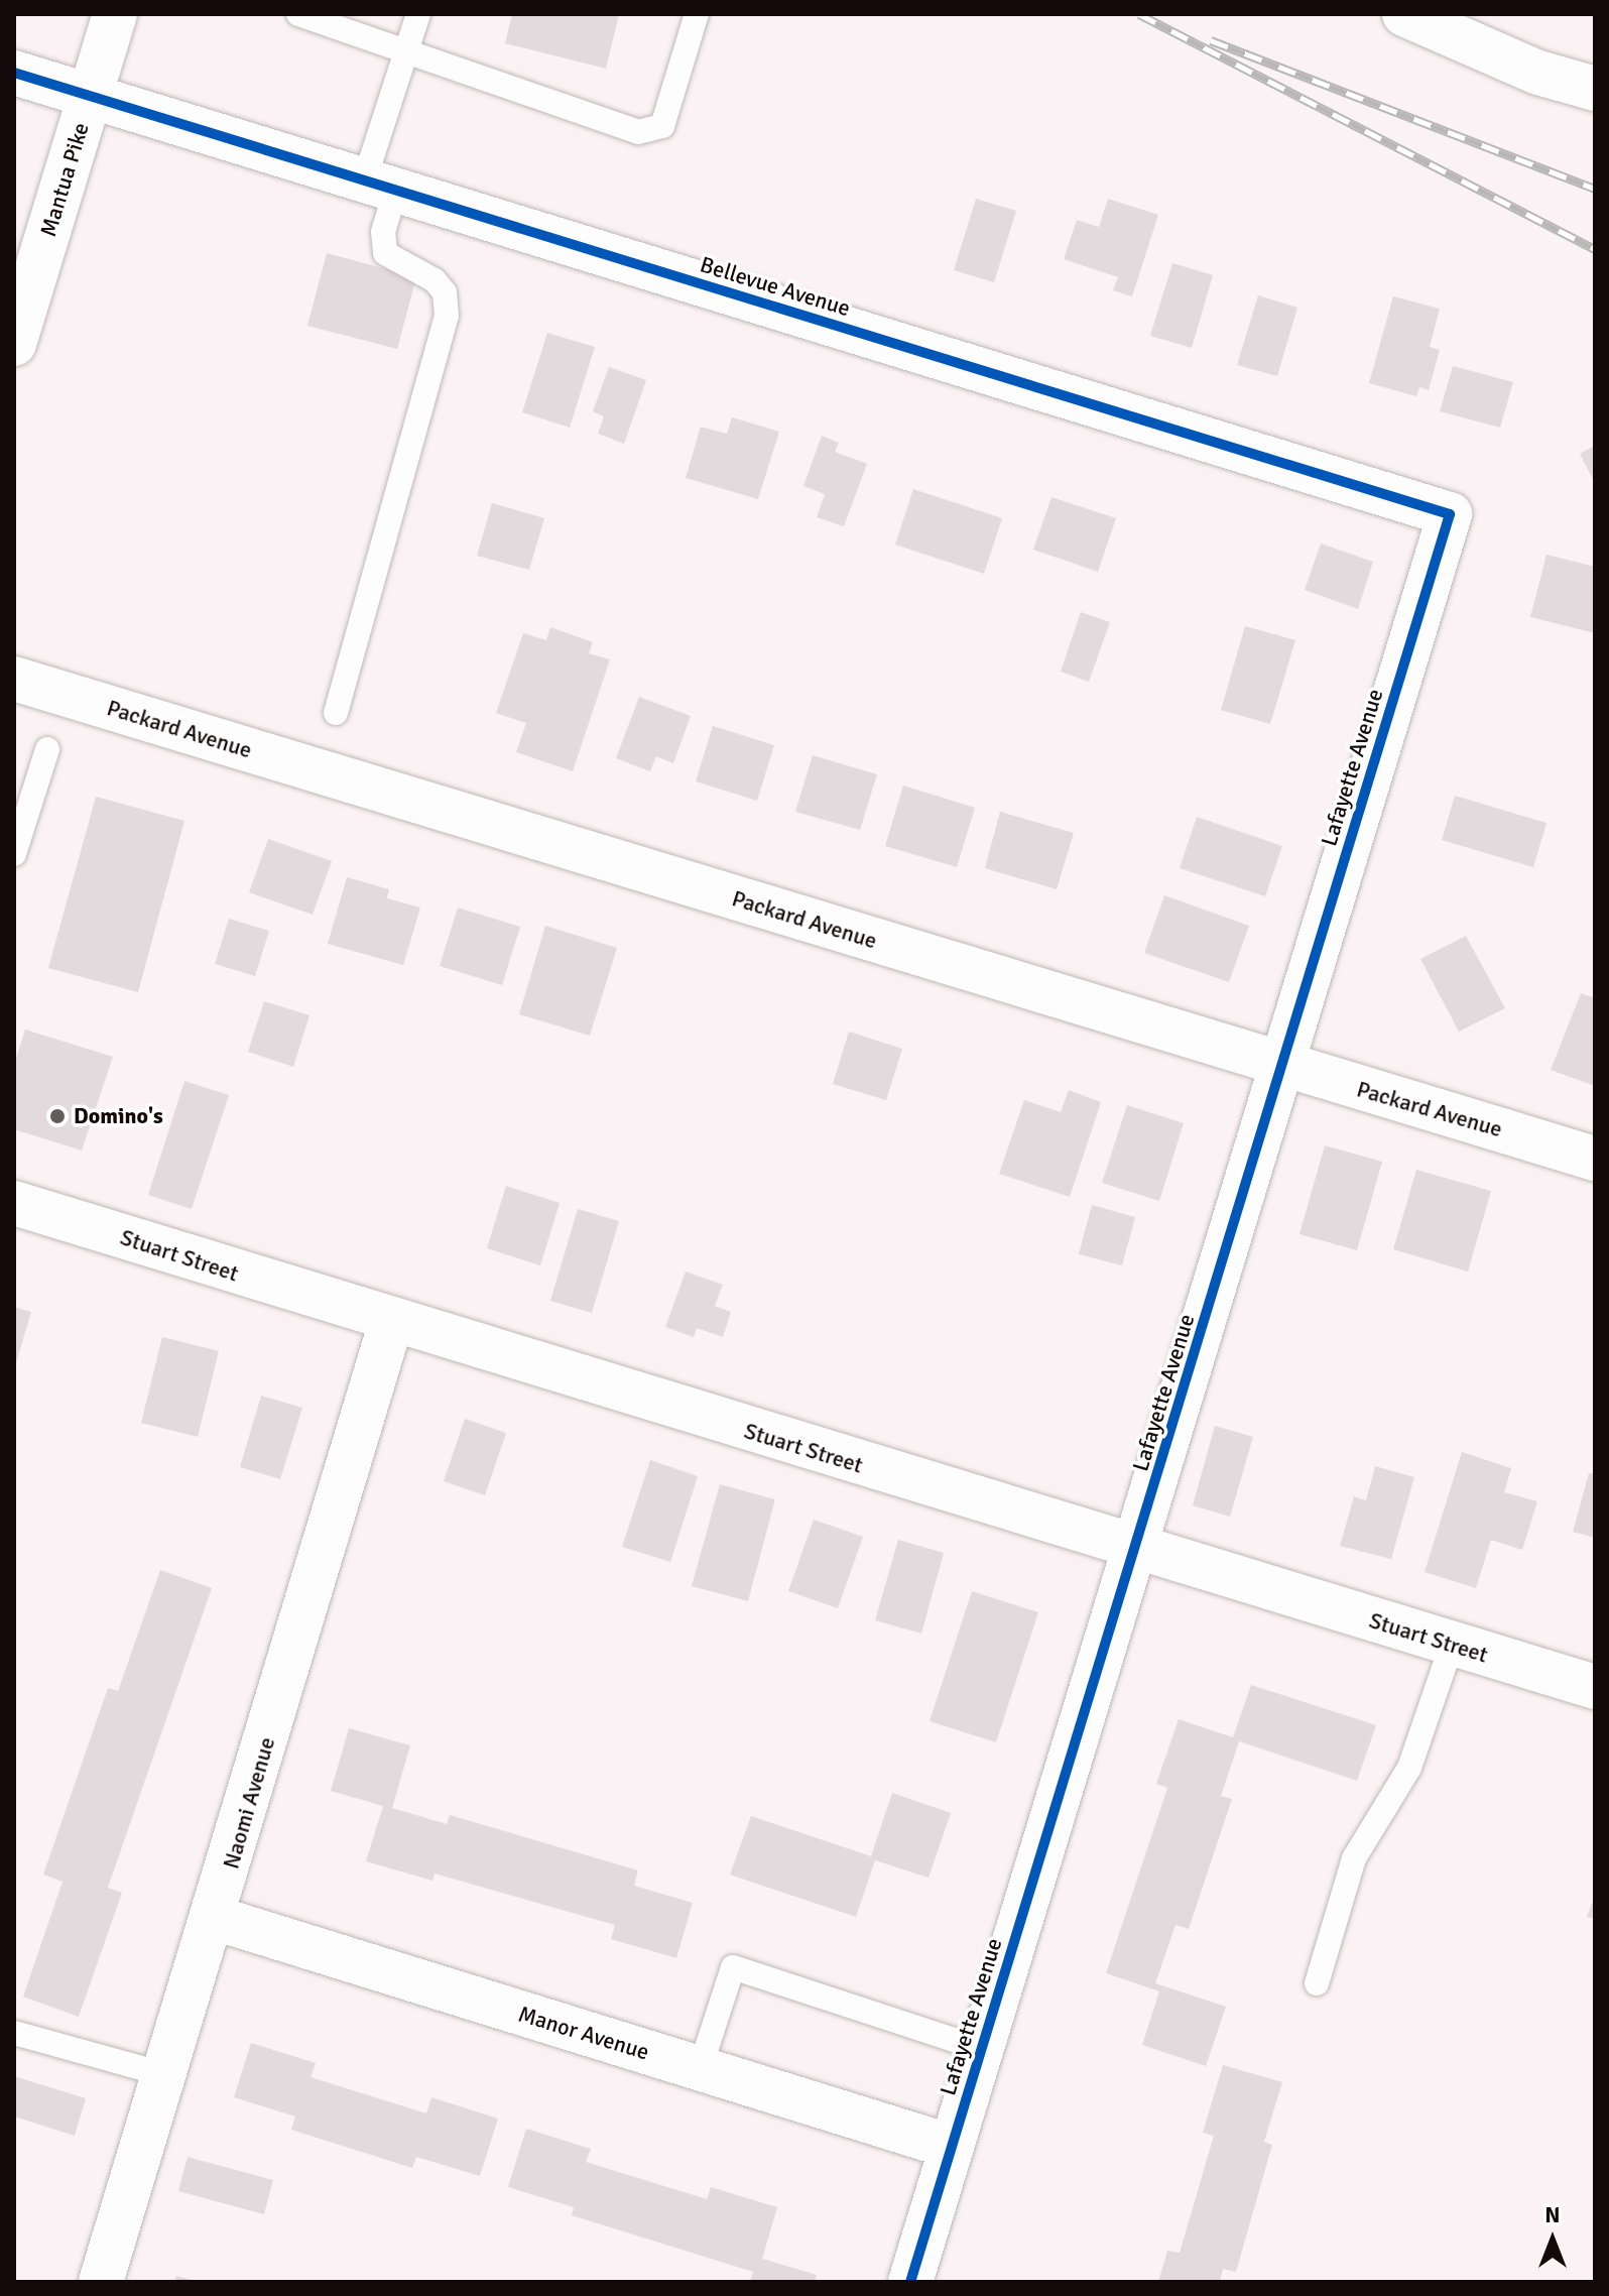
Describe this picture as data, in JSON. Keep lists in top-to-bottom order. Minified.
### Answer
{"streets":{"street":["Mantua Pike","Bellevue Avenue","Packard Avenue","Lafayette Avenue","Stuart Street","Naomi Avenue","Manor Avenue"]},"crossings":[["Mantua Pike","Bellevue Avenue"],["Bellevue Avenue","Lafayette Avenue"],["Packard Avenue","Lafayette Avenue"],["Lafayette Avenue","Stuart Street"],["Lafayette Avenue","Manor Avenue"],["Stuart Street","Naomi Avenue"],["Naomi Avenue","Manor Avenue"]],"places":["Domino's"],"north":"top"}
